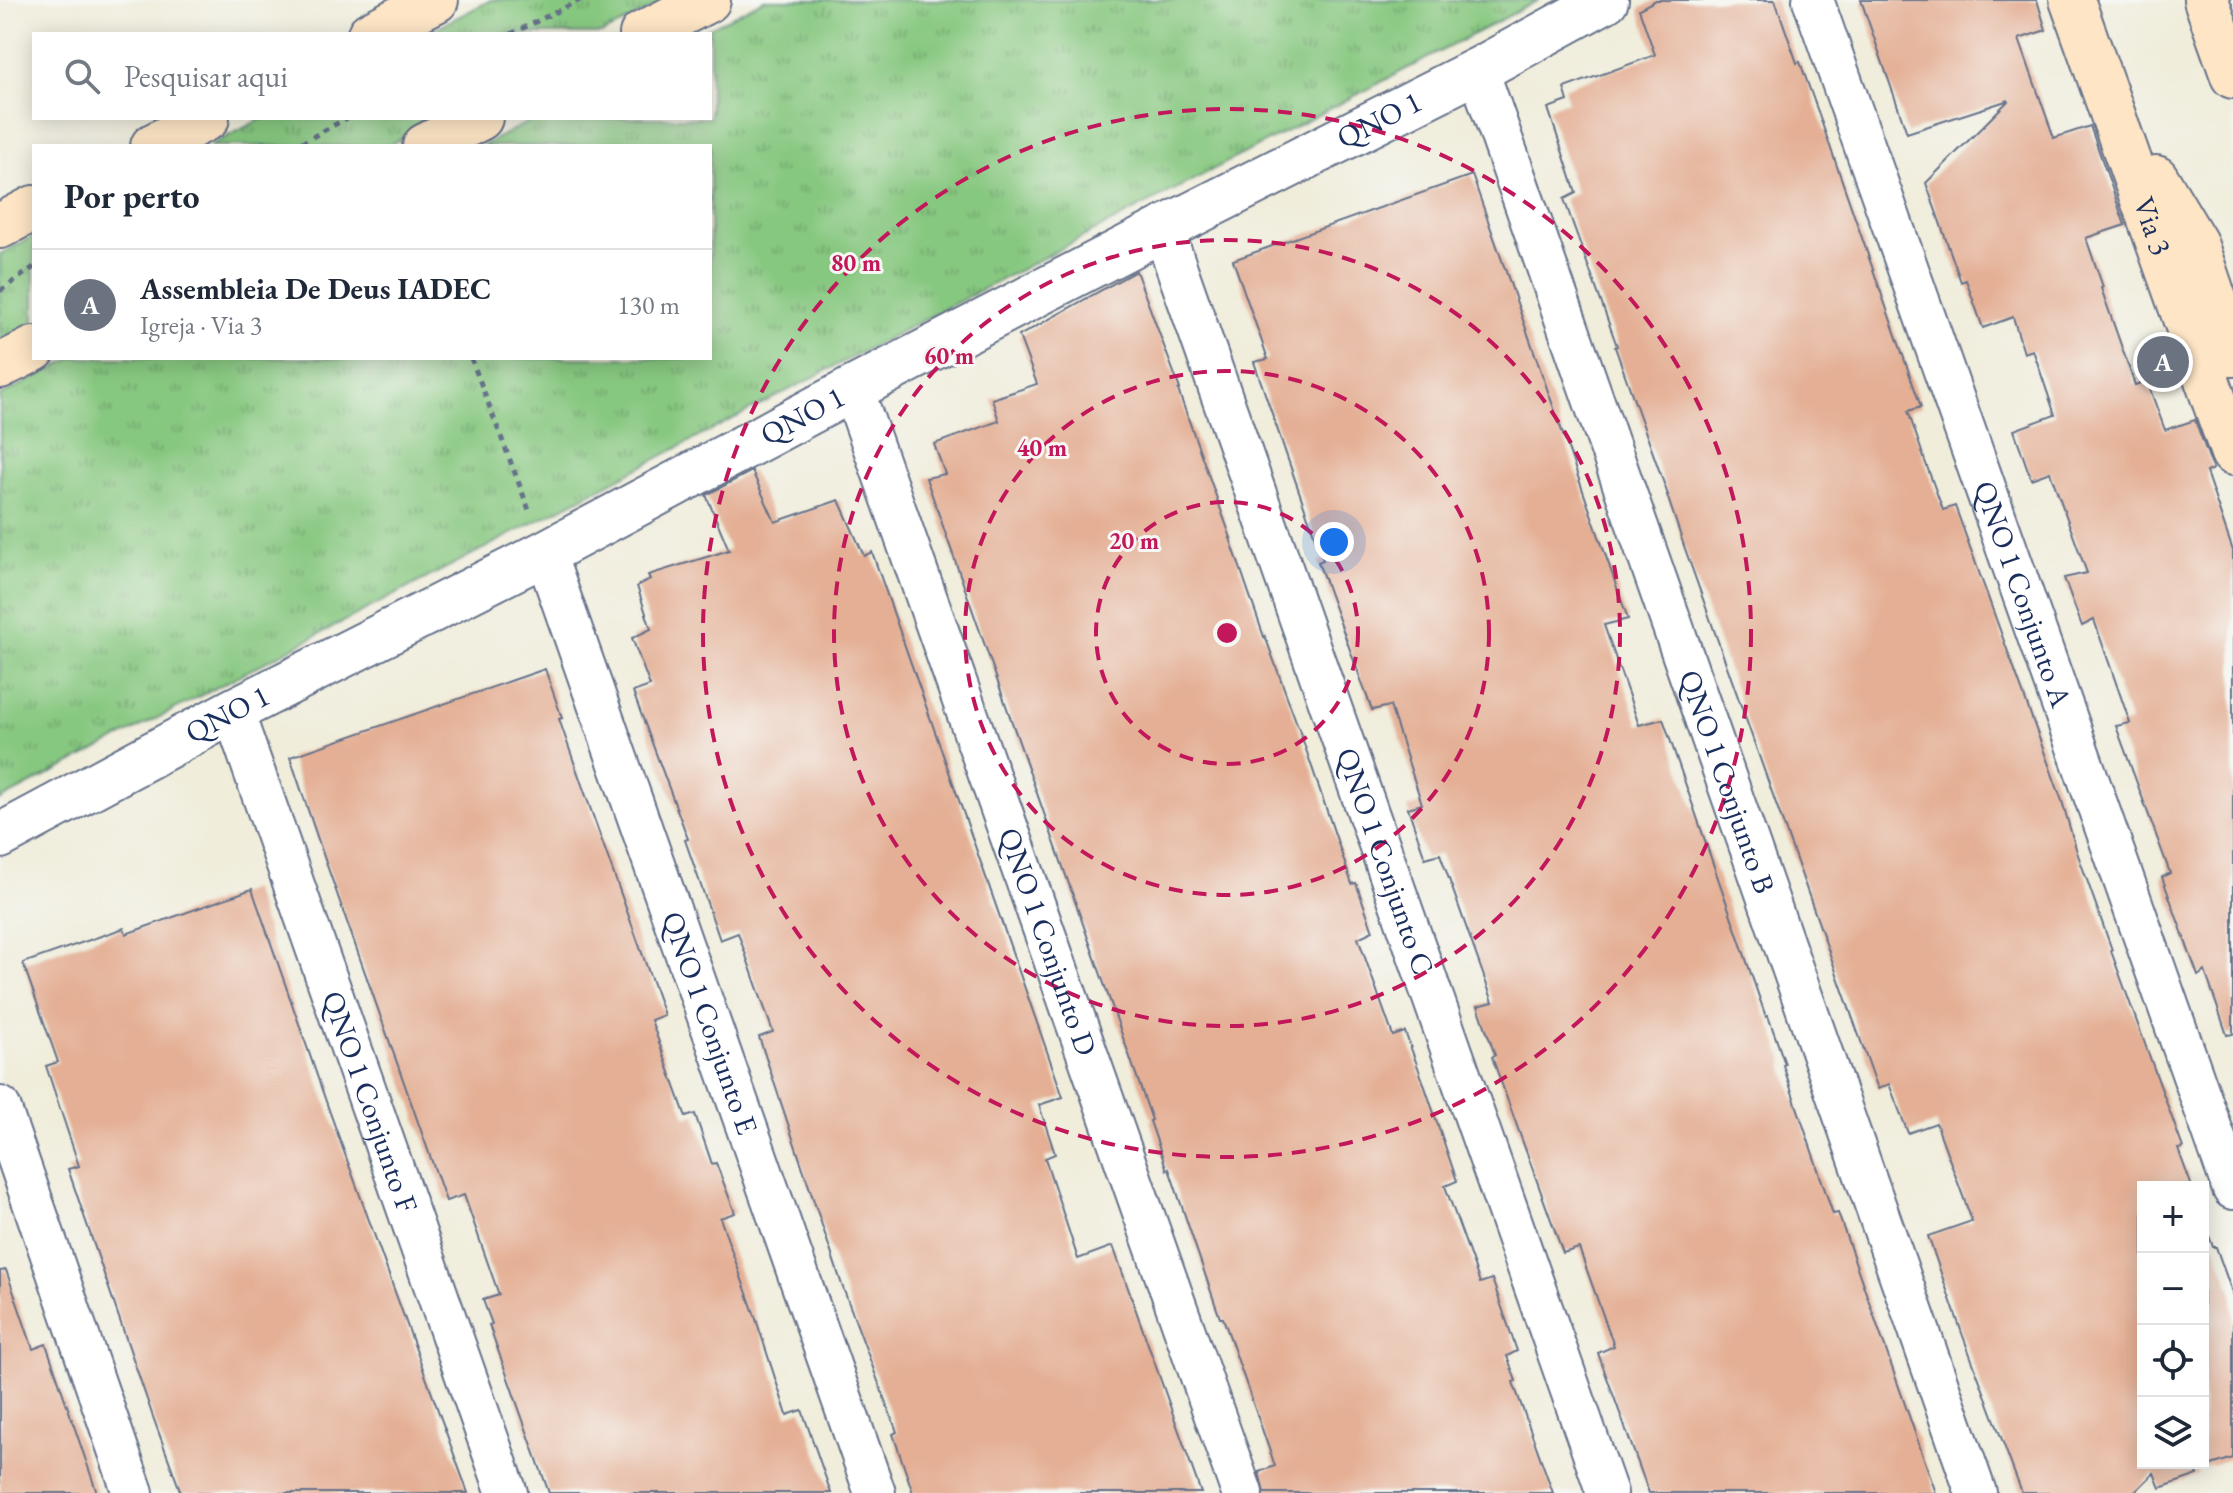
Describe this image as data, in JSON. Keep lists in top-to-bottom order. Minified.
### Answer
{"streets":{"main road":["Via 3"],"street":["QNO 1","QNO 1 Conjunto A","QNO 1 Conjunto B","QNO 1 Conjunto C","QNO 1 Conjunto D","QNO 1 Conjunto E","QNO 1 Conjunto F"]},"crossings":[["QNO 1","QNO 1 Conjunto B"],["QNO 1","QNO 1 Conjunto C"],["QNO 1","QNO 1 Conjunto D"],["QNO 1","QNO 1 Conjunto E"],["QNO 1","QNO 1 Conjunto F"]],"page":{"search":"Pesquisar aqui","heading":"Por perto","list":[{"mark":"A","name":"Assembleia De Deus IADEC","note":"Igreja · Via 3","value":"130 m"}],"pins":"A","map_buttons":["+","−"]},"rings":["80 m","60 m","40 m","20 m"]}
